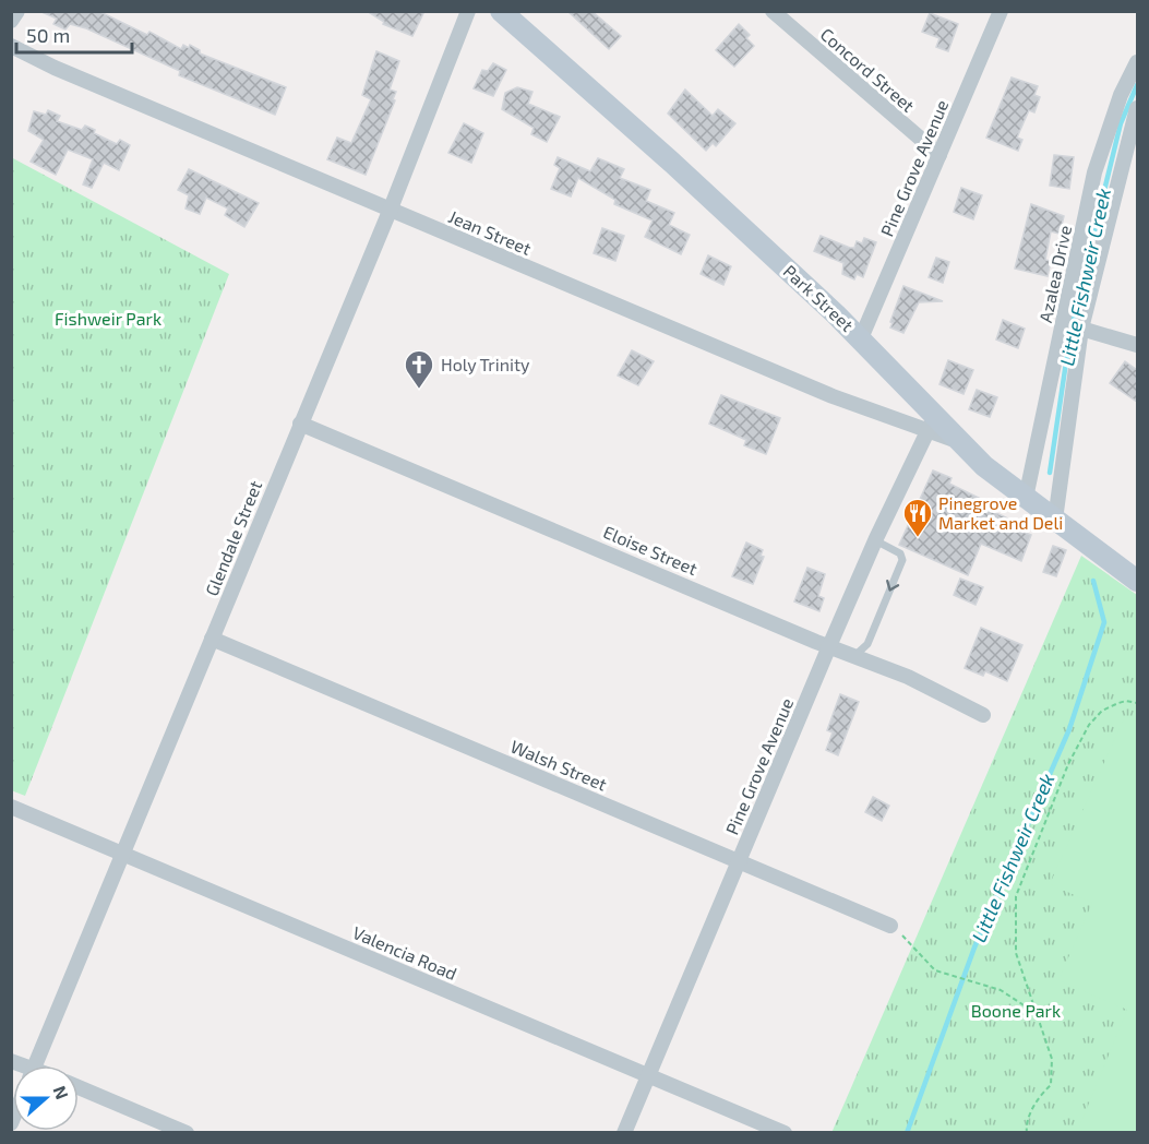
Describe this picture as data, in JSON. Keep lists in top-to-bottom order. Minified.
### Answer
{"streets":{"street":["Concord Street","Pine Grove Avenue","Jean Street","Azalea Drive","Park Street","Glendale Street","Eloise Street","Walsh Street","Valencia Road"]},"crossings":[["Concord Street","Pine Grove Avenue"],["Pine Grove Avenue","Jean Street"],["Pine Grove Avenue","Park Street"],["Pine Grove Avenue","Eloise Street"],["Pine Grove Avenue","Walsh Street"],["Pine Grove Avenue","Valencia Road"],["Jean Street","Park Street"],["Jean Street","Glendale Street"],["Azalea Drive","Park Street"],["Glendale Street","Eloise Street"],["Glendale Street","Walsh Street"],["Glendale Street","Valencia Road"]],"water":["Little Fishweir Creek"],"parks":["Fishweir Park","Boone Park"],"places":{"church":["Holy Trinity"],"restaurant":["Pinegrove Market and Deli"]},"scale_bar":"50 m","north":"right"}
